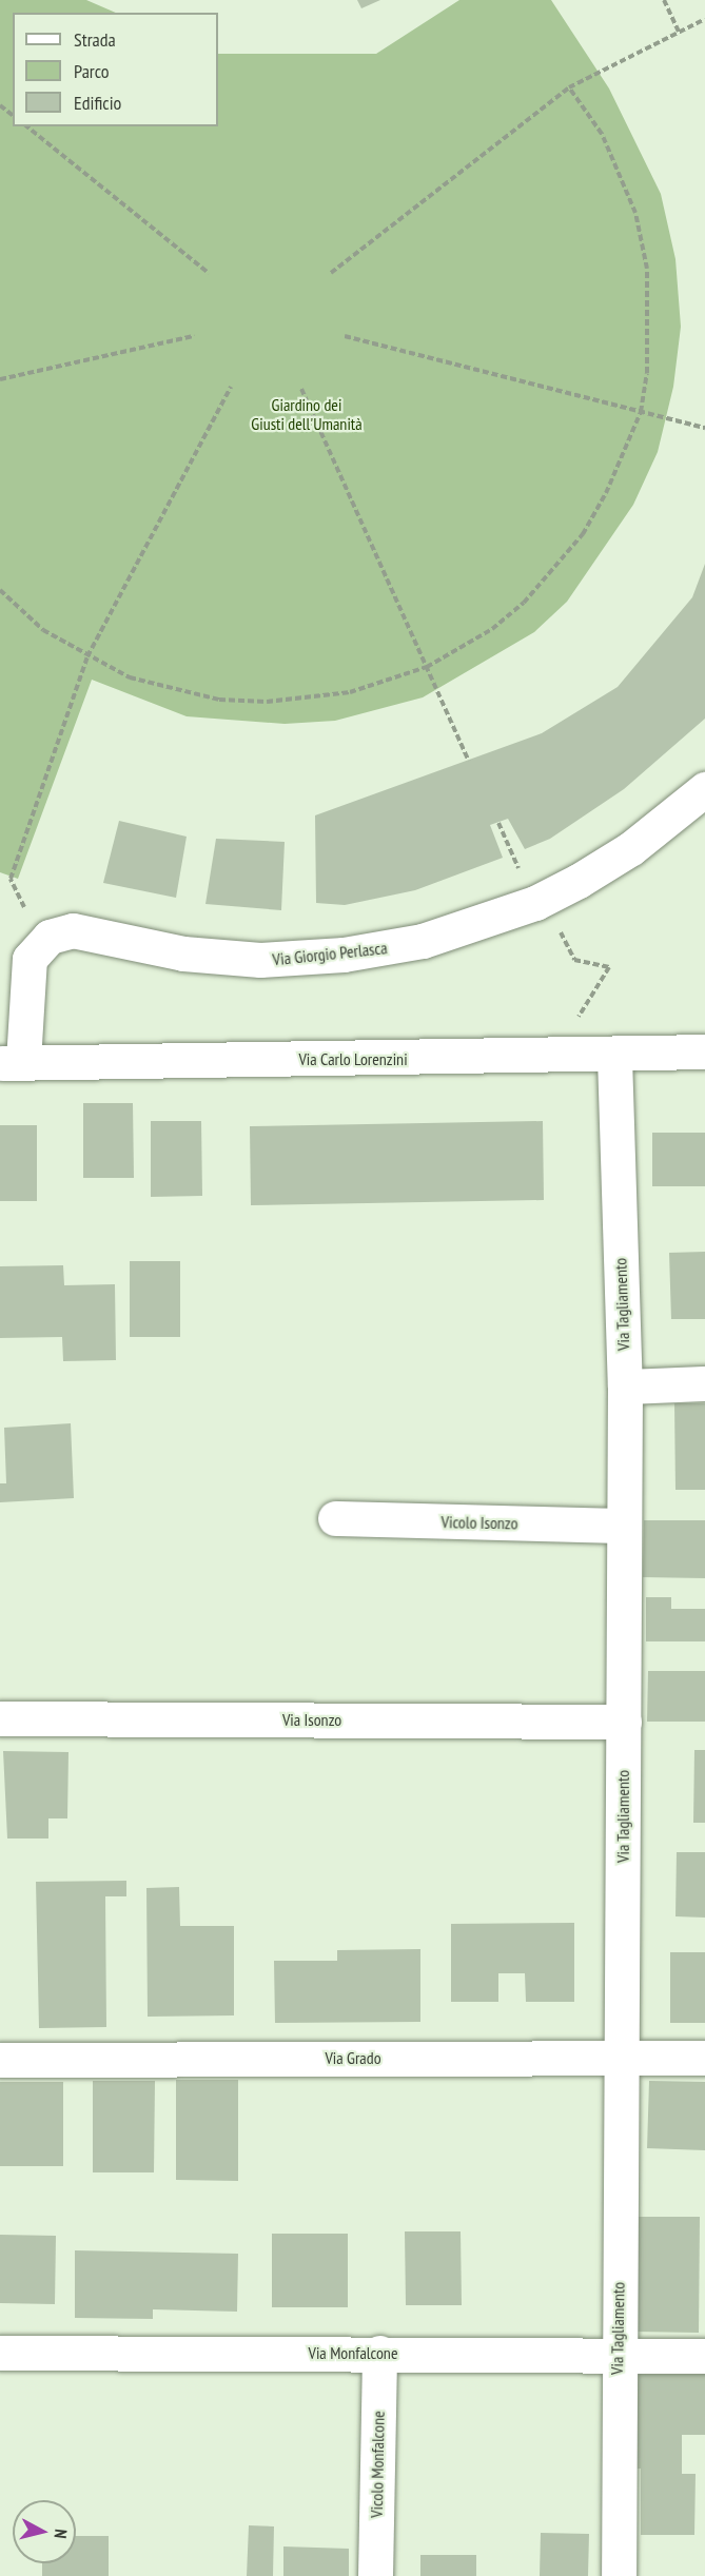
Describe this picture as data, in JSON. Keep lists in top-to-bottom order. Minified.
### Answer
{"streets":{"street":["Via Giorgio Perlasca","Via Carlo Lorenzini","Via Tagliamento","Vicolo Isonzo","Via Isonzo","Via Grado","Via Monfalcone","Vicolo Monfalcone"]},"crossings":[["Via Carlo Lorenzini","Via Tagliamento"],["Via Tagliamento","Vicolo Isonzo"],["Via Tagliamento","Via Isonzo"],["Via Tagliamento","Via Grado"],["Via Tagliamento","Via Monfalcone"],["Via Monfalcone","Vicolo Monfalcone"]],"parks":["Giardino dei Giusti dell'Umanità"],"legend":["Strada","Parco","Edificio"],"north":"right"}
